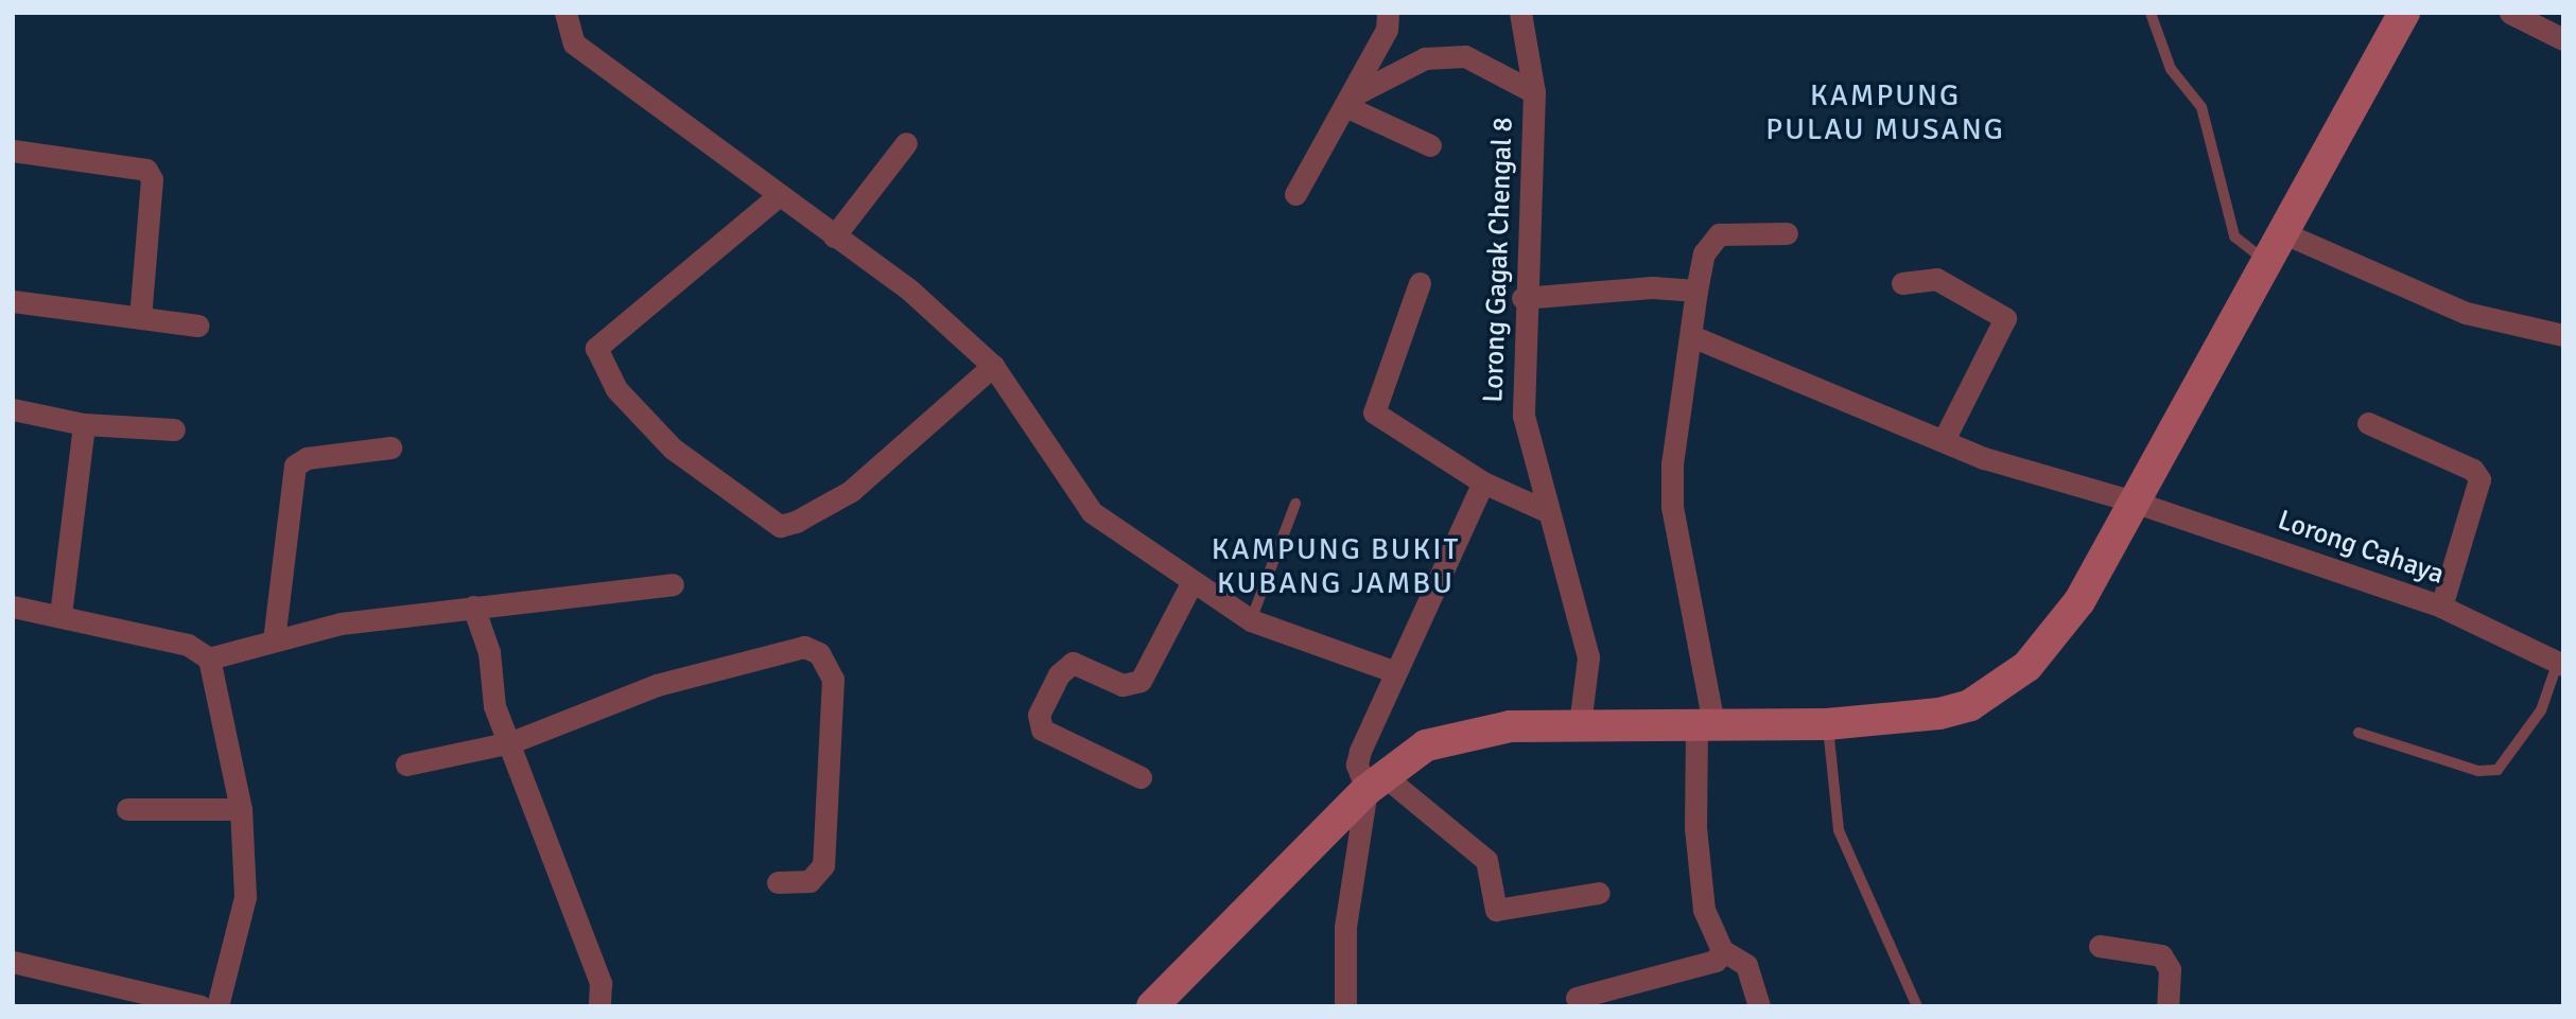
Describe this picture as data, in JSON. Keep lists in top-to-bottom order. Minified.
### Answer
{"streets":{"street":["Lorong Gagak Chengal 8","Lorong Cahaya"]},"districts":["KAMPUNG PULAU MUSANG","KAMPUNG BUKIT KUBANG JAMBU"]}
